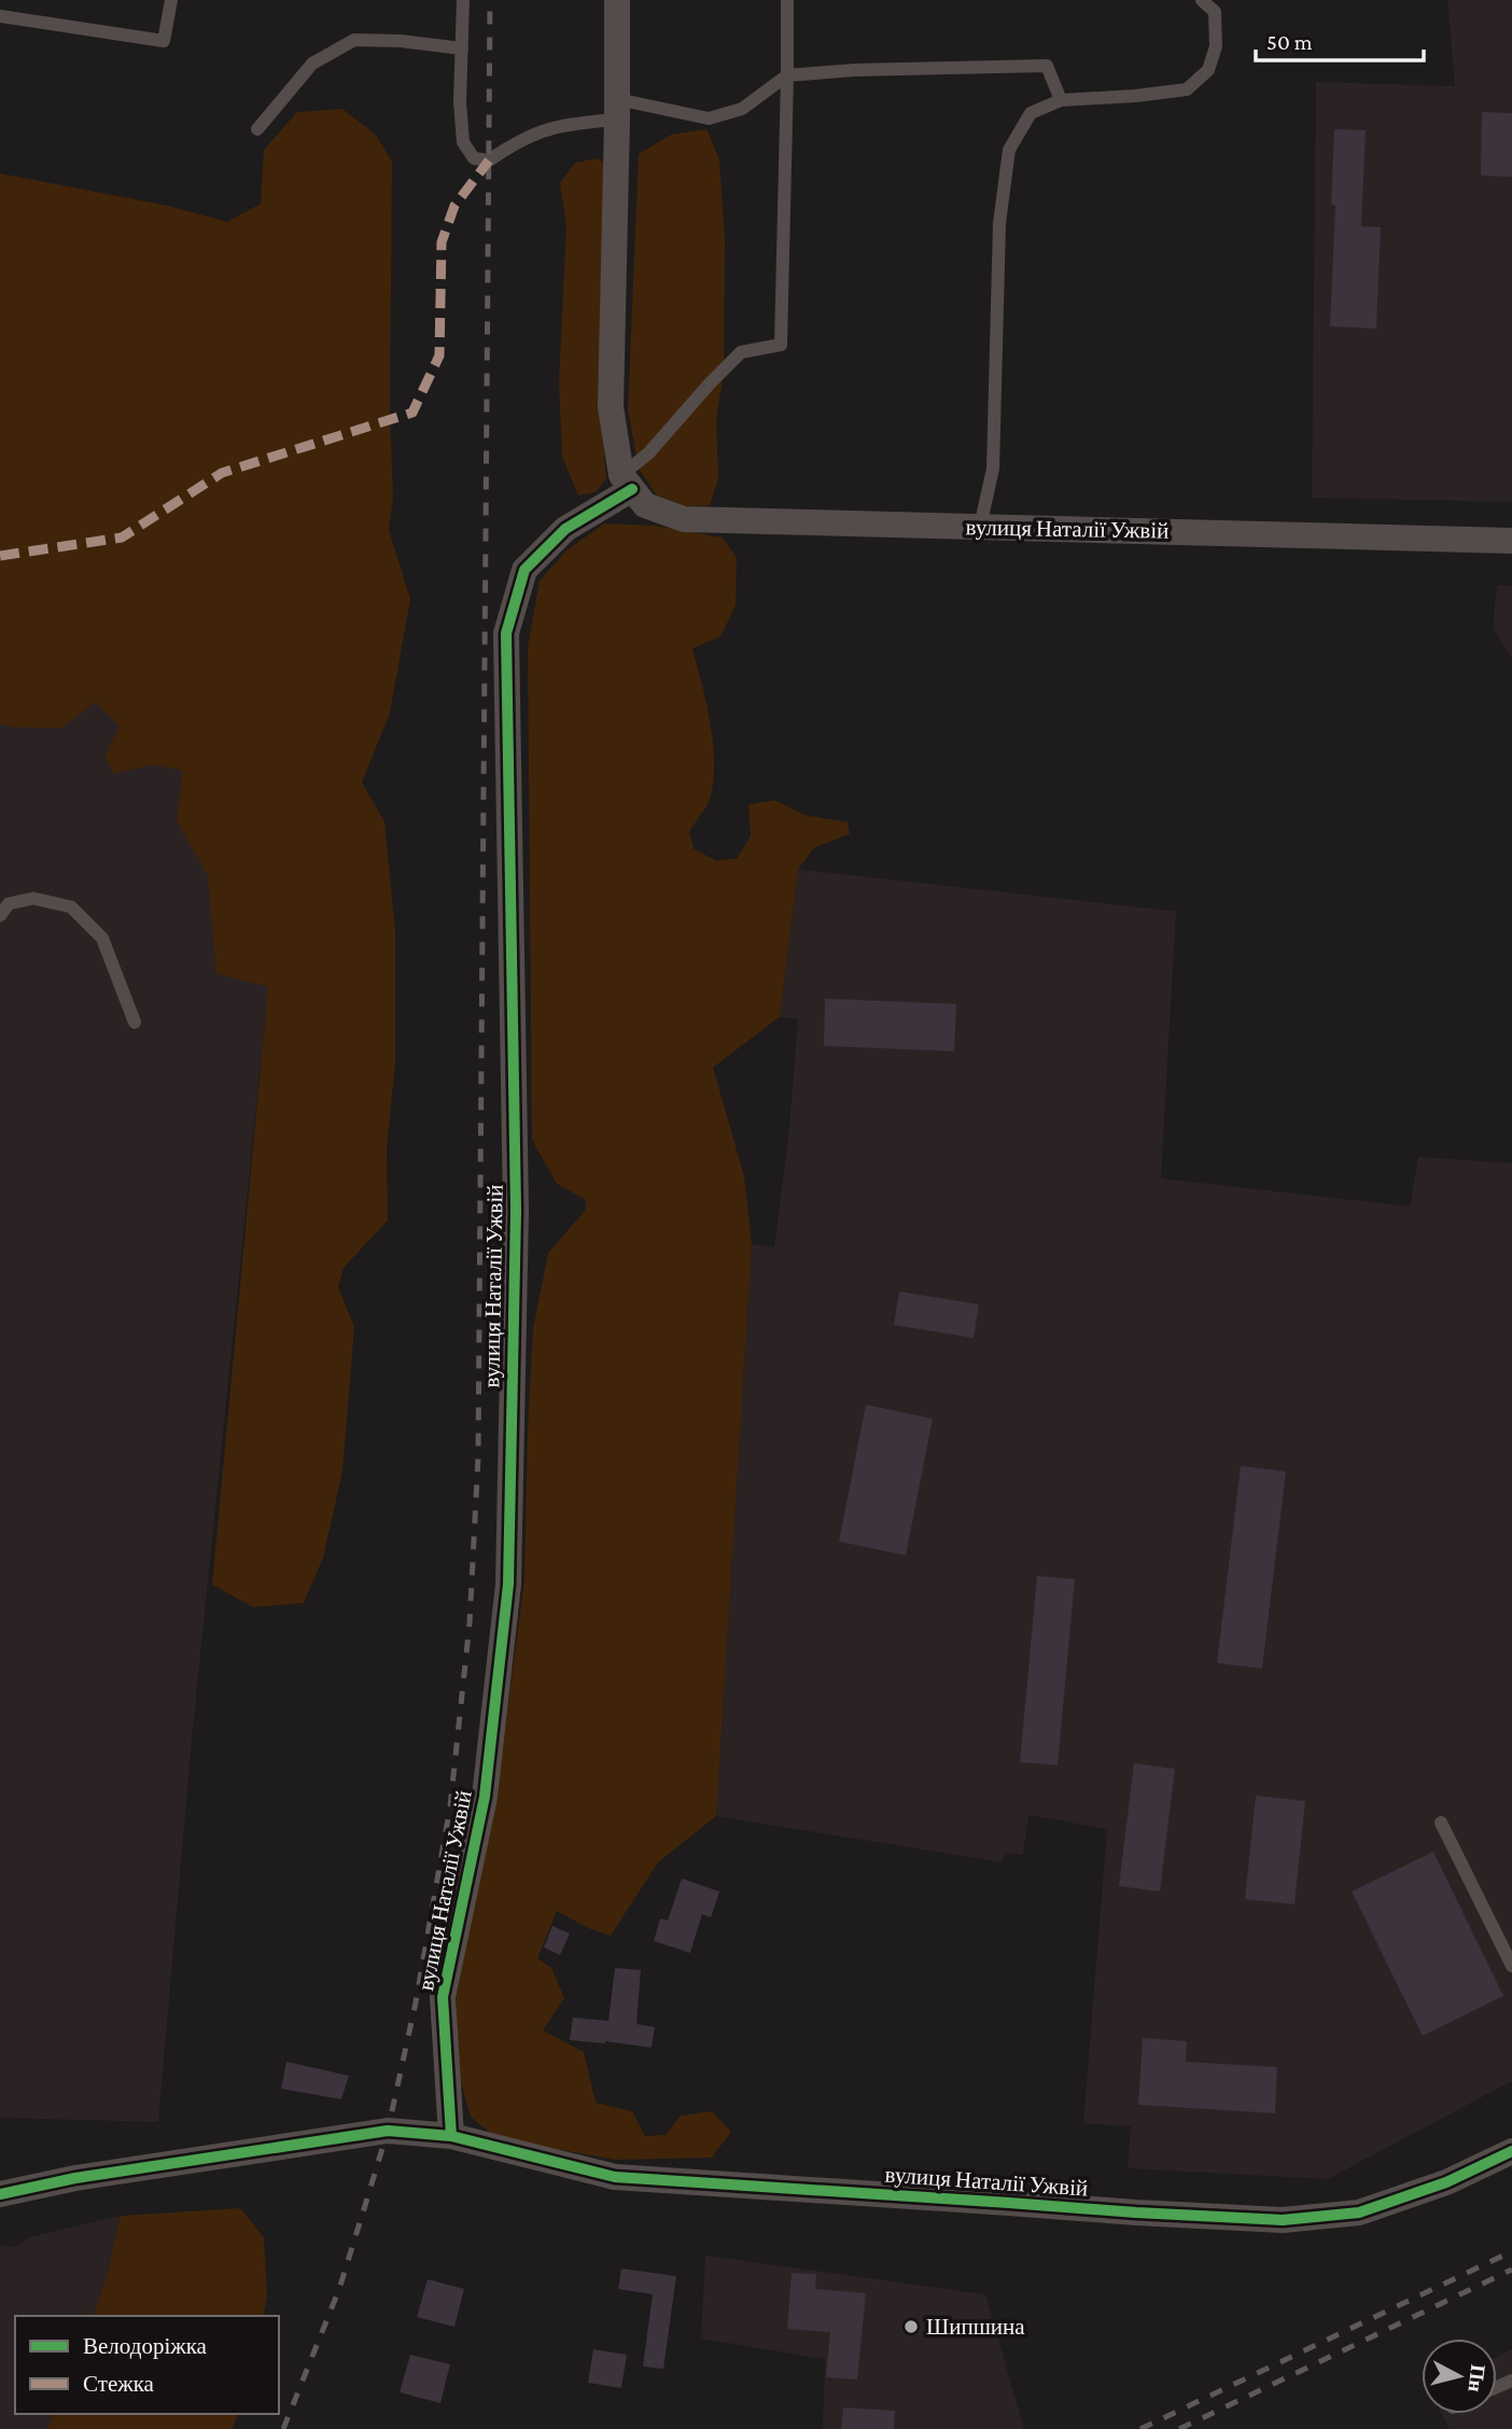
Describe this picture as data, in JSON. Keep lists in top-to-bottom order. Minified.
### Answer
{"streets":{"street":["вулиця Наталії Ужвій"]},"places":["Шипшина"],"legend":["Велодоріжка","Стежка"],"scale_bar":"50 m","north":"right"}
